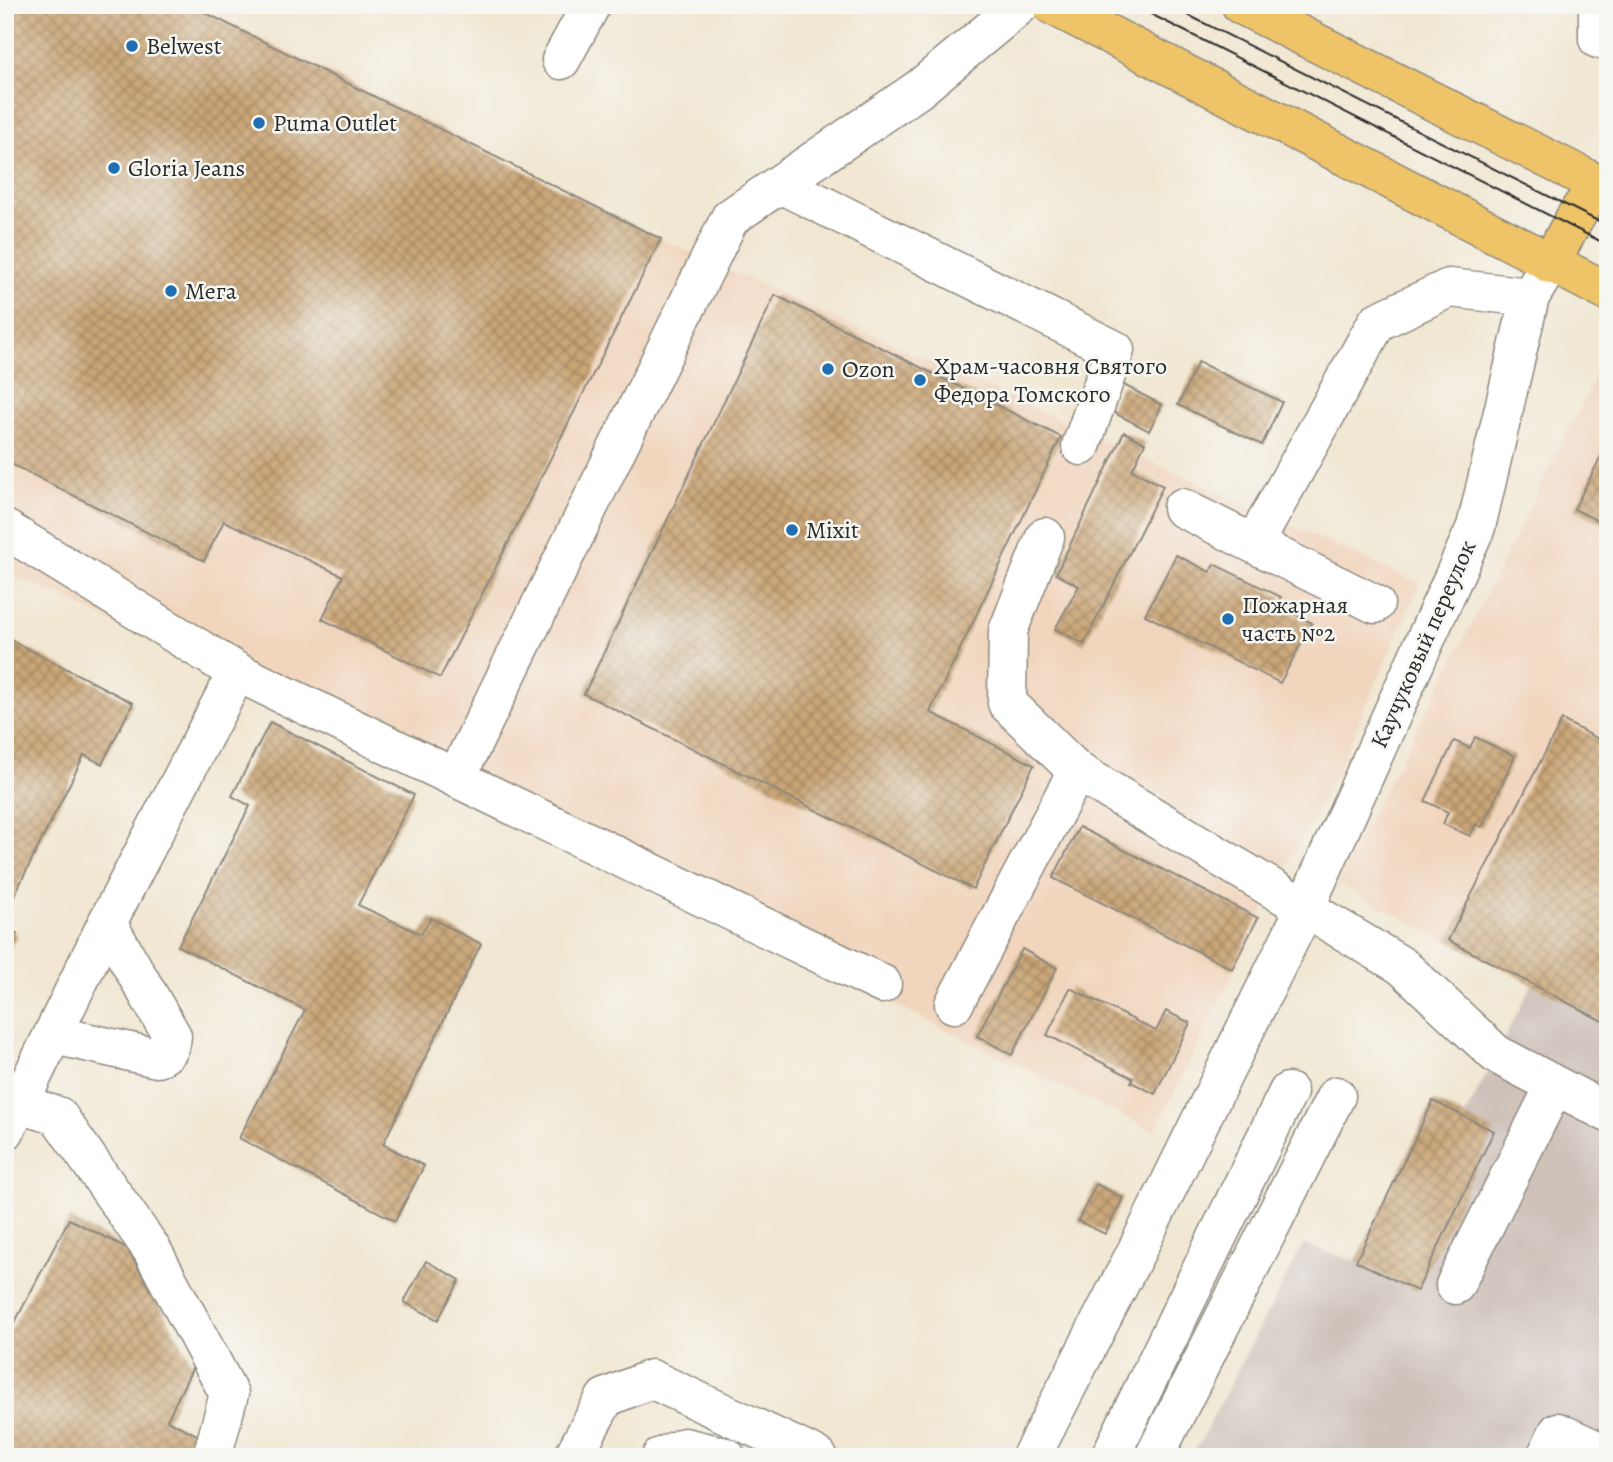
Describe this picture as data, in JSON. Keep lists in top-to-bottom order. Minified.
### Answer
{"streets":{"lane":["Каучуковый переулок"]},"places":["Belwest","Puma Outlet","Gloria Jeans","Мега","Ozon","Храм-часовня Святого Федора Томского","Mixit","Пожарная часть №2"]}
